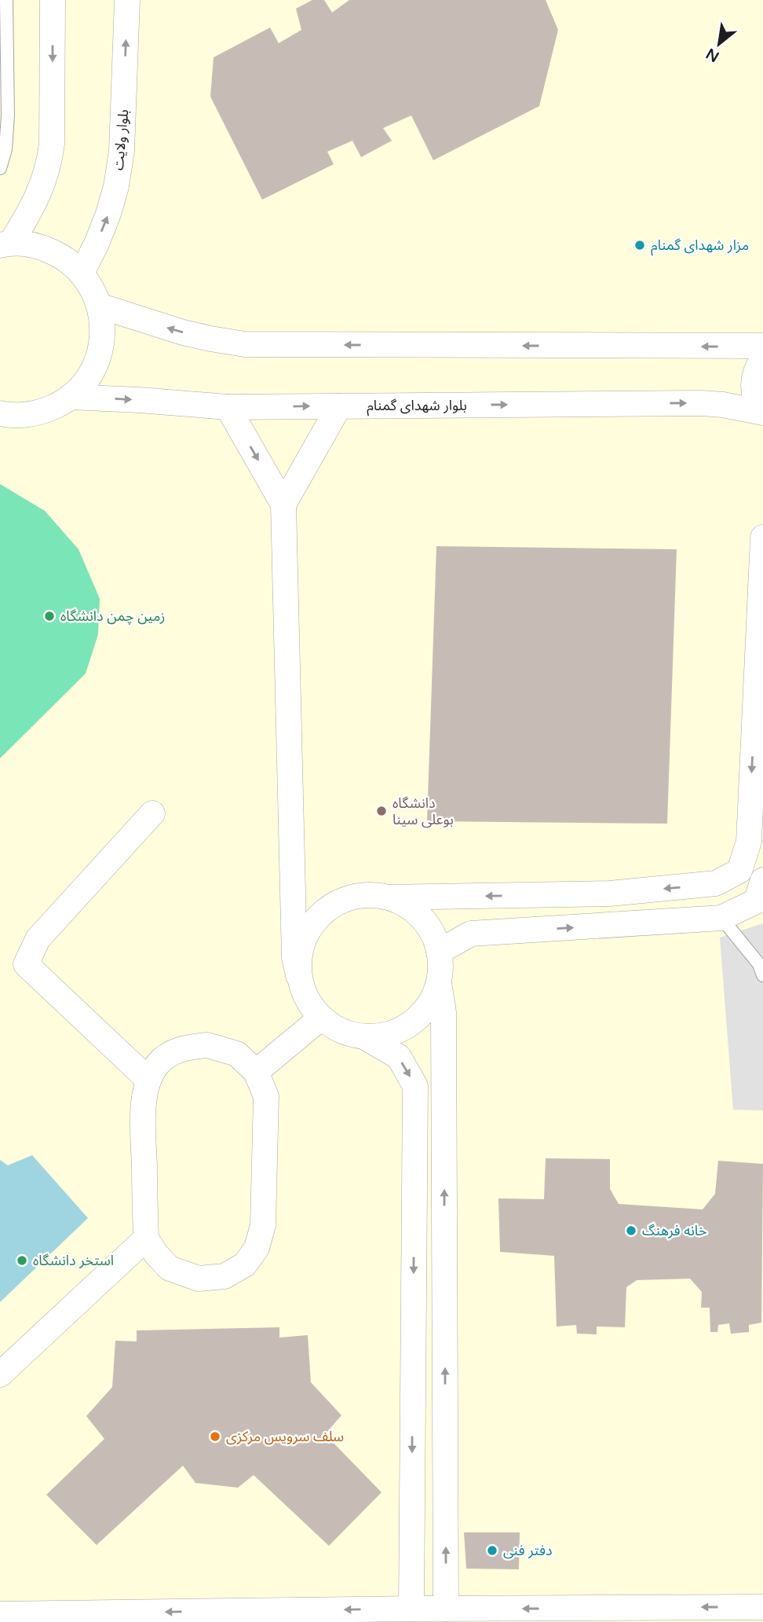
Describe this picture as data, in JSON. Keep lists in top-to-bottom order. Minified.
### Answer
{"streets":{"street":["بلوار ولایت","بلوار شهدای گمنام"]},"places":["مزار شهدای گمنام","زمین چمن دانشگاه","دانشگاه بوعلی سینا","خانه فرهنگ","استخر دانشگاه","سلف سرویس مرکزی","دفتر فنی"],"north":"bottom left"}
